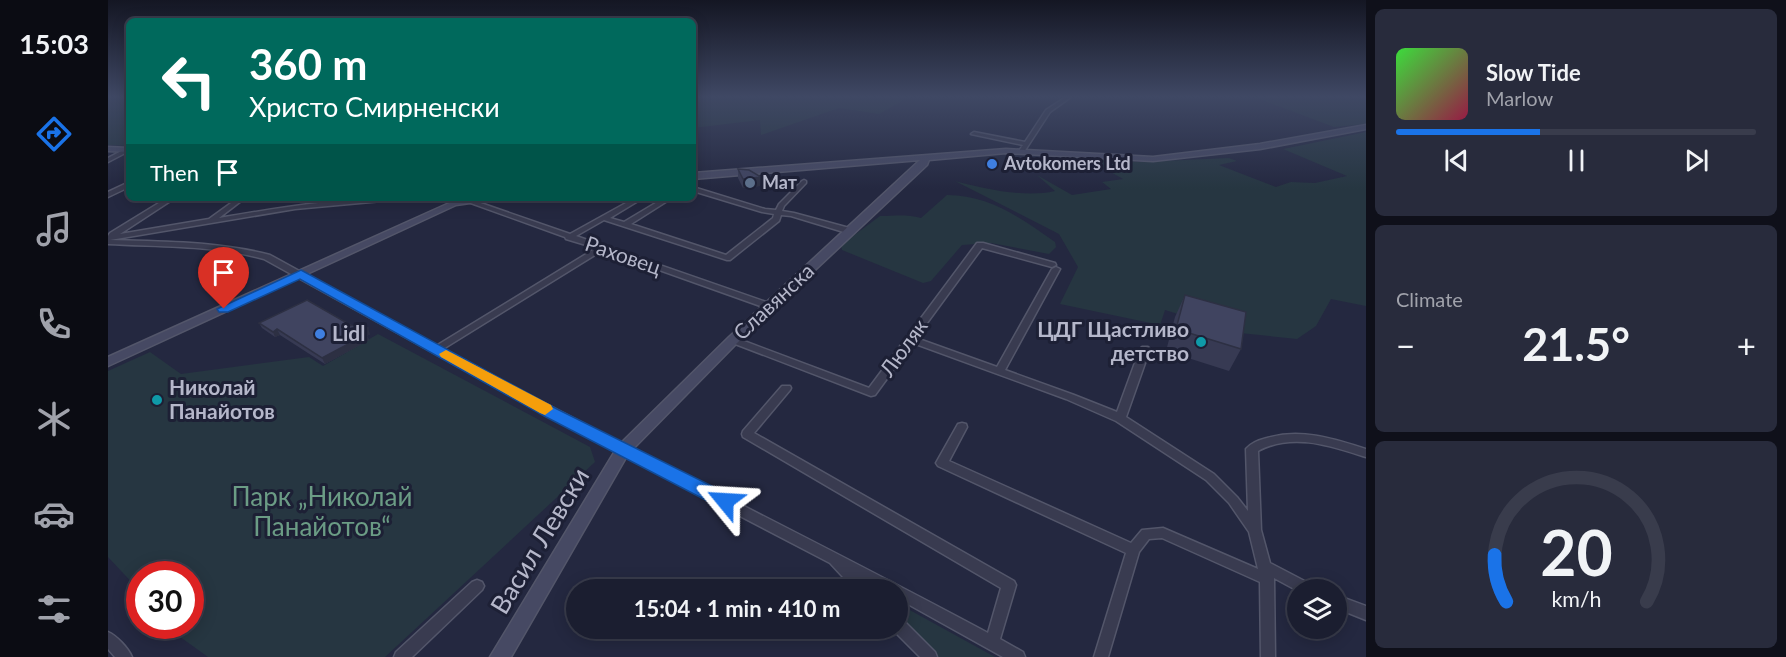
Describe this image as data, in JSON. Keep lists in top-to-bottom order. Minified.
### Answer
{"streets":{"street":["Раховец","Славянска","Люляк","Васил Левски"]},"crossings":[["Раховец","Славянска"],["Славянска","Люляк"],["Славянска","Васил Левски"]],"parks":["Парк „Николай Панайотов“"],"places":["Avtokomers Ltd","Мат","Lidl","ЦДГ Щастливо детство","Николай Панайотов"],"page":{"tabs":"15:03","turn":["360 m","Христо Смирненски"],"song":["Slow Tide","Marlow"],"then":"Then","tile":"Climate","heat":["−","21.5°","+"],"limit":"30","trip":"15:04 · 1 min · 410 m","gauge":["20","km/h"]}}
